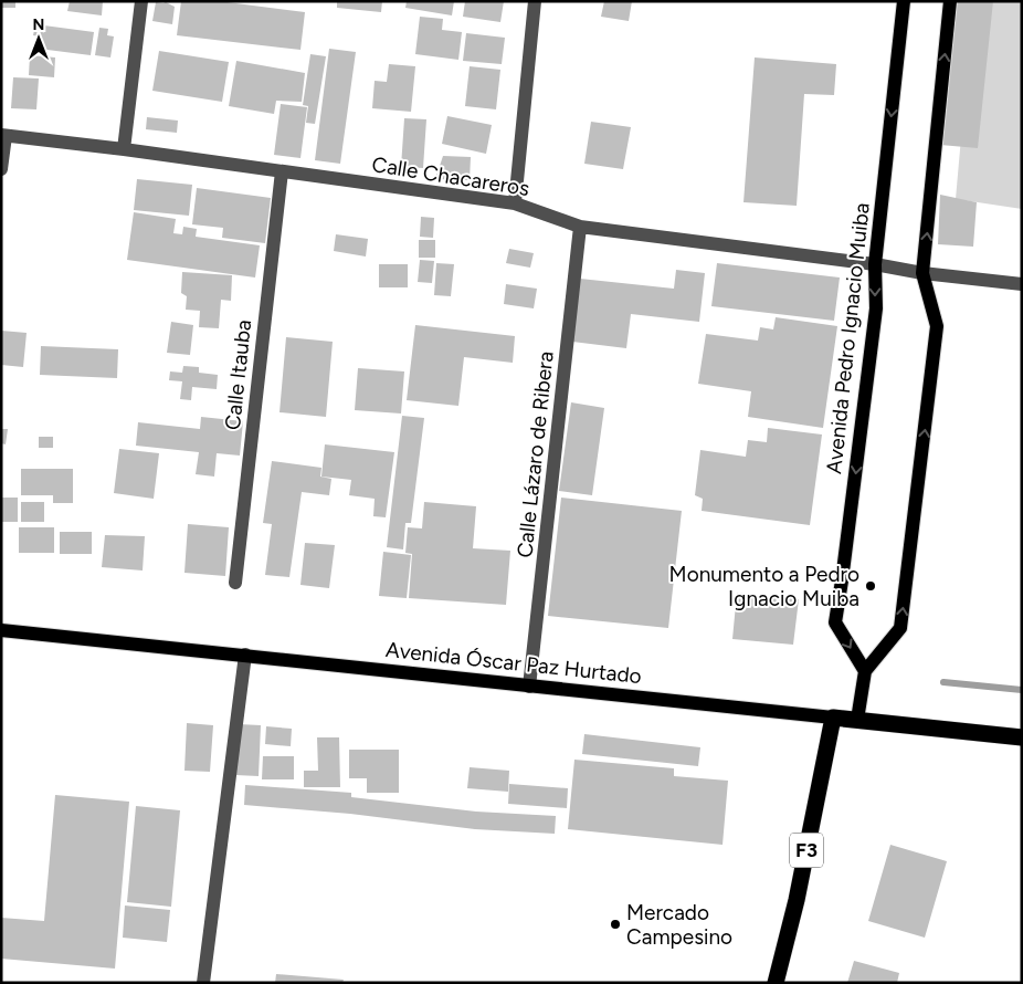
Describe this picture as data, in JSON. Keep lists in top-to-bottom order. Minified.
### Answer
{"streets":{"highway":["Avenida Óscar Paz Hurtado","F3"],"main road":["Avenida Pedro Ignacio Muiba"],"street":["Calle Chacareros","Calle Itauba","Calle Lázaro de Ribera"]},"crossings":[["Calle Chacareros","Avenida Pedro Ignacio Muiba"],["Calle Chacareros","Calle Itauba"],["Calle Chacareros","Calle Lázaro de Ribera"],["Calle Lázaro de Ribera","Avenida Óscar Paz Hurtado"],["Avenida Óscar Paz Hurtado","F3"]],"places":["Monumento a Pedro Ignacio Muiba","Mercado Campesino"],"north":"top"}
